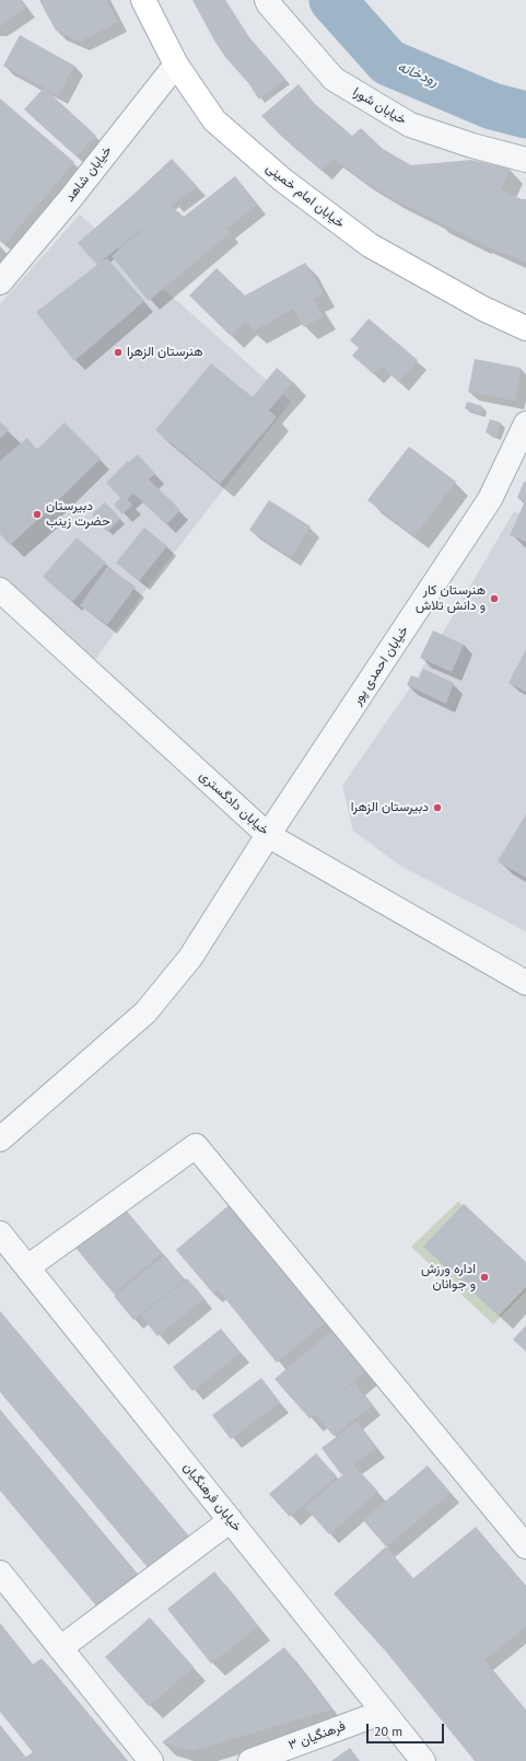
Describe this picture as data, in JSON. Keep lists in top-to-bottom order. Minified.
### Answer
{"streets":{"main road":["خیابان امام خمینی"],"street":["خیابان شورا","خیابان شاهد","خیابان احمدی پور","خیابان دادگستری","خیابان فرهنگیان","فرهنگیان ۳"]},"crossings":[["خیابان شاهد","خیابان امام خمینی"],["خیابان احمدی پور","خیابان دادگستری"],["خیابان فرهنگیان","فرهنگیان ۳"]],"water":["رودخانه"],"places":["هنرستان الزهرا","دبیرستان حضرت زینب","هنرستان کار و دانش تلاش","دبیرستان الزهرا","اداره ورزش و جوانان"],"scale_bar":"20 m"}
